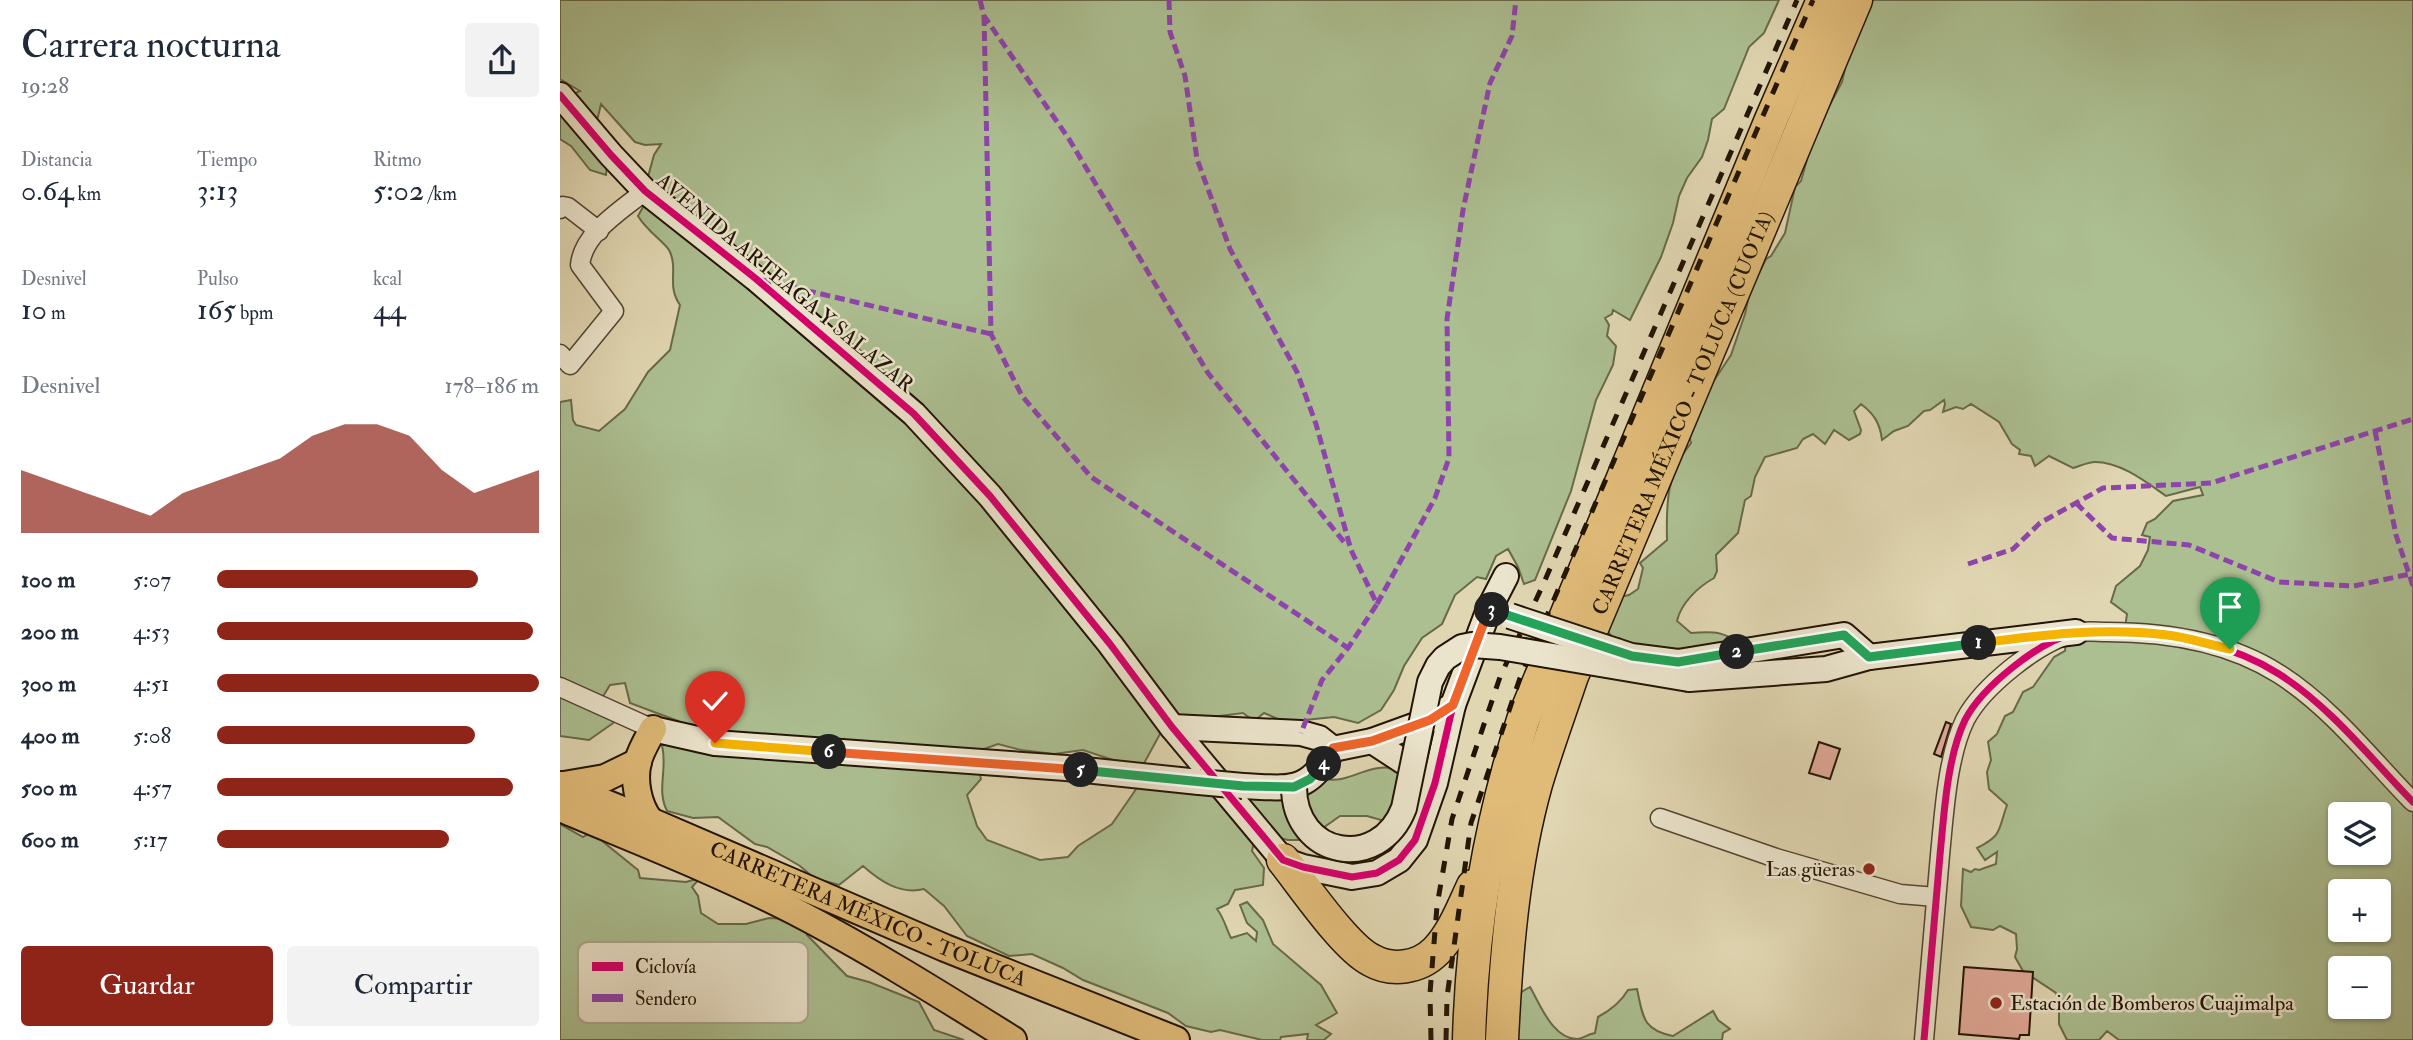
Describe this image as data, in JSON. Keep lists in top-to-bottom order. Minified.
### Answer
{"streets":{"highway":["CARRETERA MÉXICO - TOLUCA (CUOTA)"],"main road":["CARRETERA MÉXICO - TOLUCA"],"street":["AVENIDA ARTEAGA Y SALAZAR"]},"places":["Las güeras","Estación de Bomberos Cuajimalpa"],"legend":["Ciclovía","Sendero"],"page":{"heading":["Carrera nocturna","19:28"],"stats":[["Distancia","0.64 km"],["Tiempo","3:13"],["Ritmo","5:02 /km"],["Desnivel","10 m"],["Pulso","165 bpm"],["kcal","44"]],"chart":["Desnivel","178–186 m"],"list":[{"name":"100 m","note":"5:07"},{"name":"200 m","note":"4:53"},{"name":"300 m","note":"4:51"},{"name":"400 m","note":"5:08"},{"name":"500 m","note":"4:57"},{"name":"600 m","note":"5:17"}],"pins":["3","1","2","6","4","5"],"map_buttons":["+","−"],"buttons":["Guardar","Compartir"]}}
